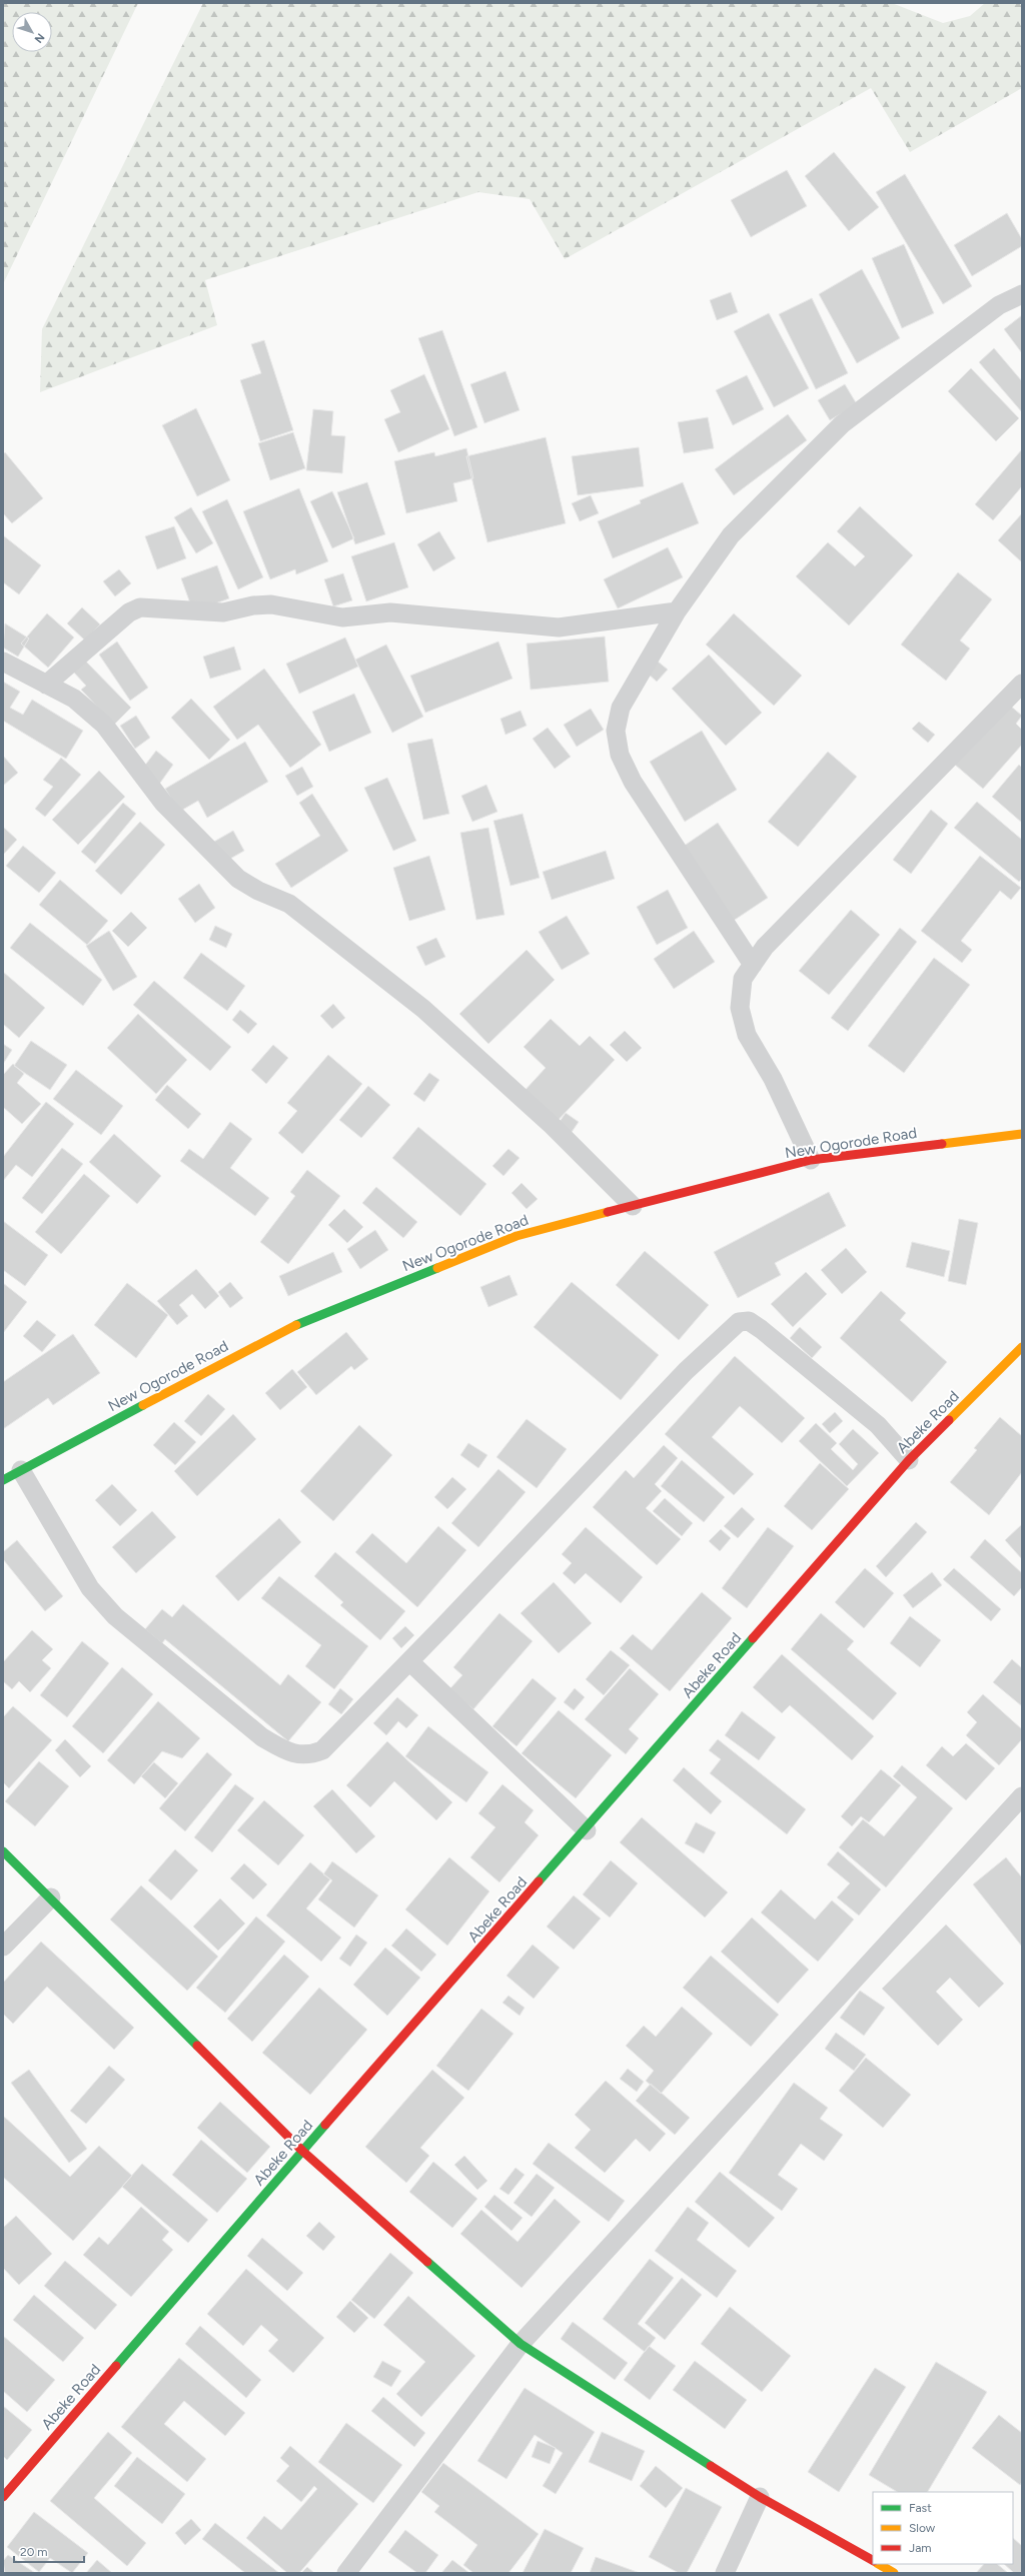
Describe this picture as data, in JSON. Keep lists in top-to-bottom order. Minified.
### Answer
{"streets":{"street":["New Ogorode Road","Abeke Road"]},"legend":["Fast","Slow","Jam"],"scale_bar":"20 m","north":"bottom right"}
